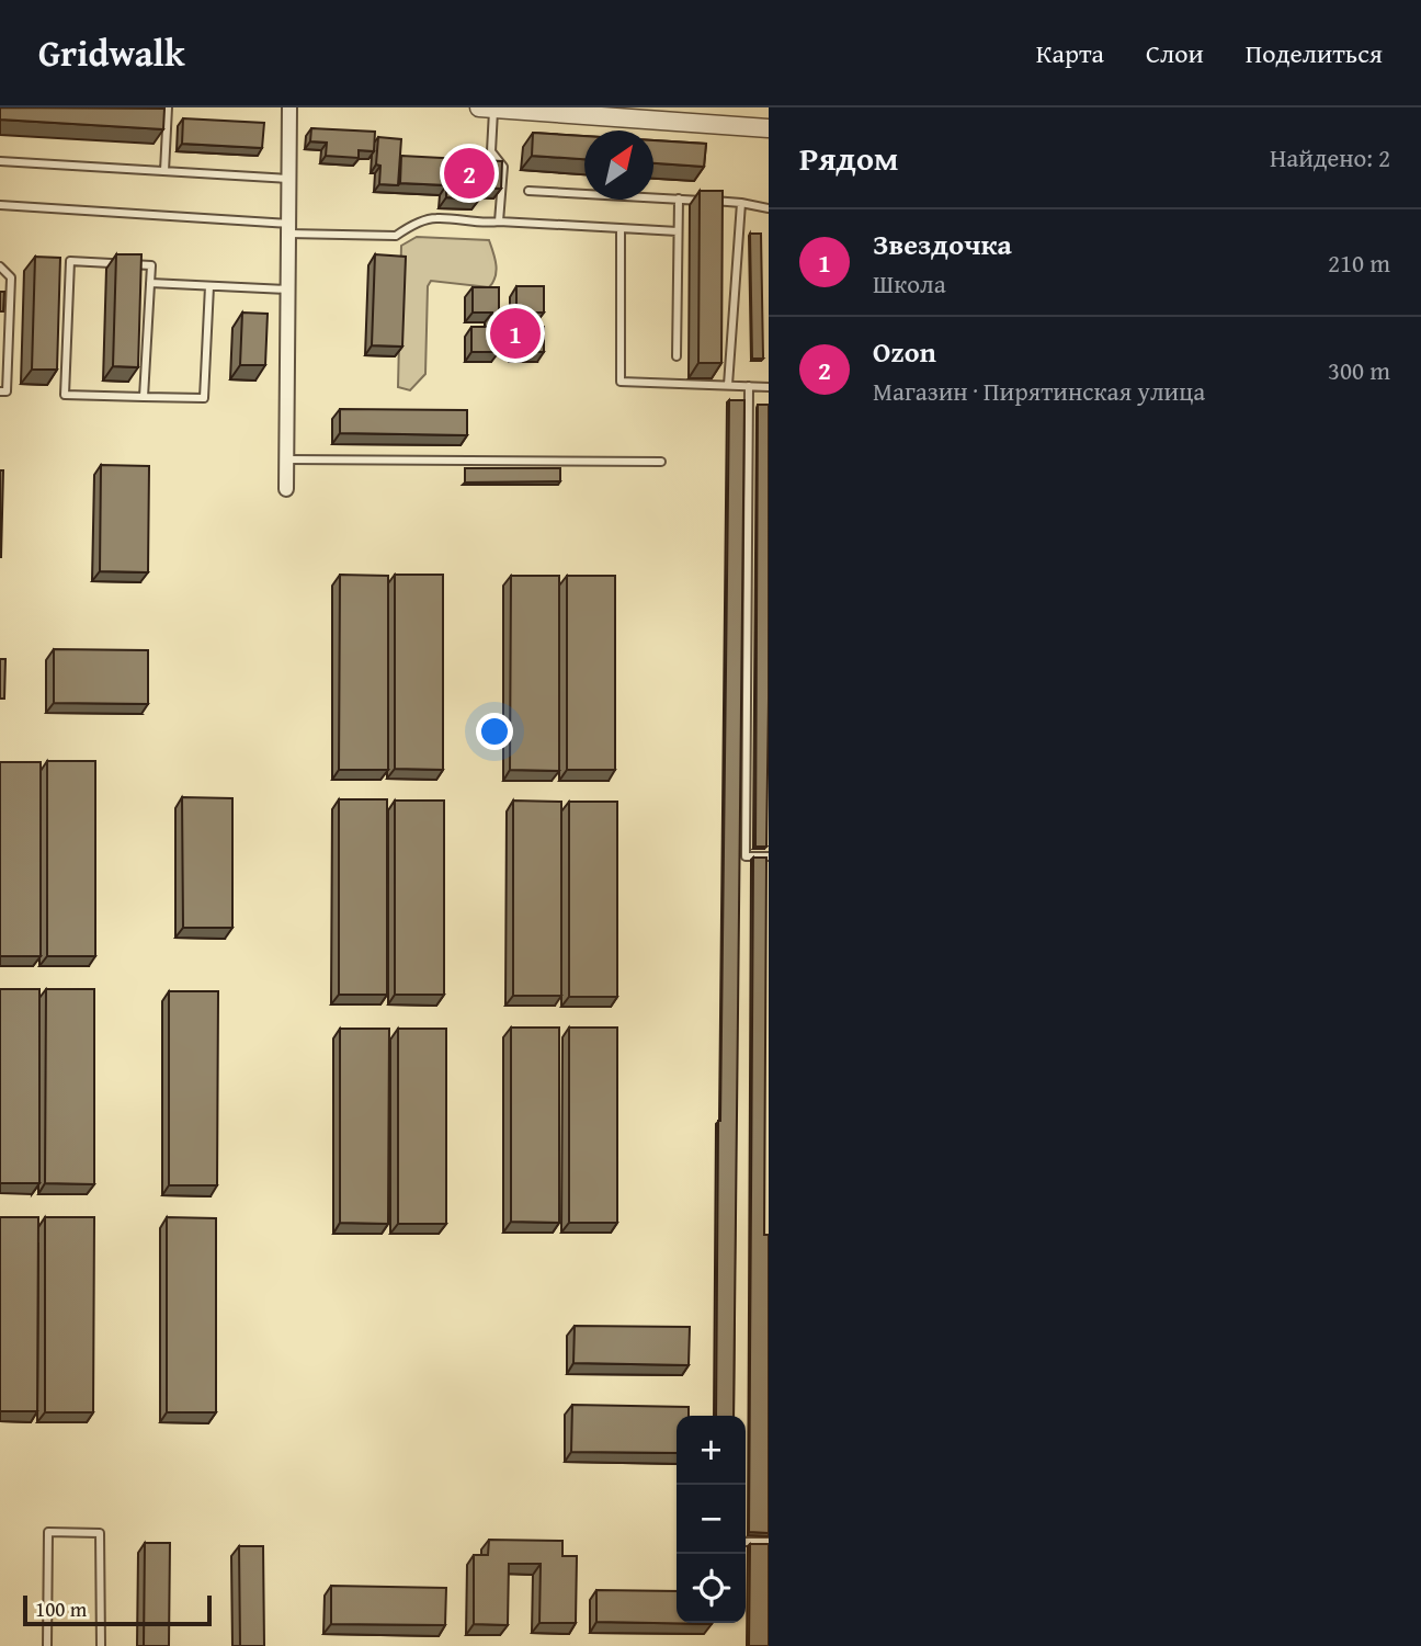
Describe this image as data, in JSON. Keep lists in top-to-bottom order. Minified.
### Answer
{"scale_bar":"100 m","north":"top right","page":{"header":"Gridwalk","nav":["Карта","Слои","Поделиться"],"heading":["Рядом","Найдено: 2"],"pins":["2","1"],"list":[{"mark":"1","name":"Звездочка","note":"Школа","value":"210 m"},{"mark":"2","name":"Ozon","note":"Магазин · Пирятинская улица","value":"300 m"}],"map_buttons":["+","−"],"scale":"100 m"}}
